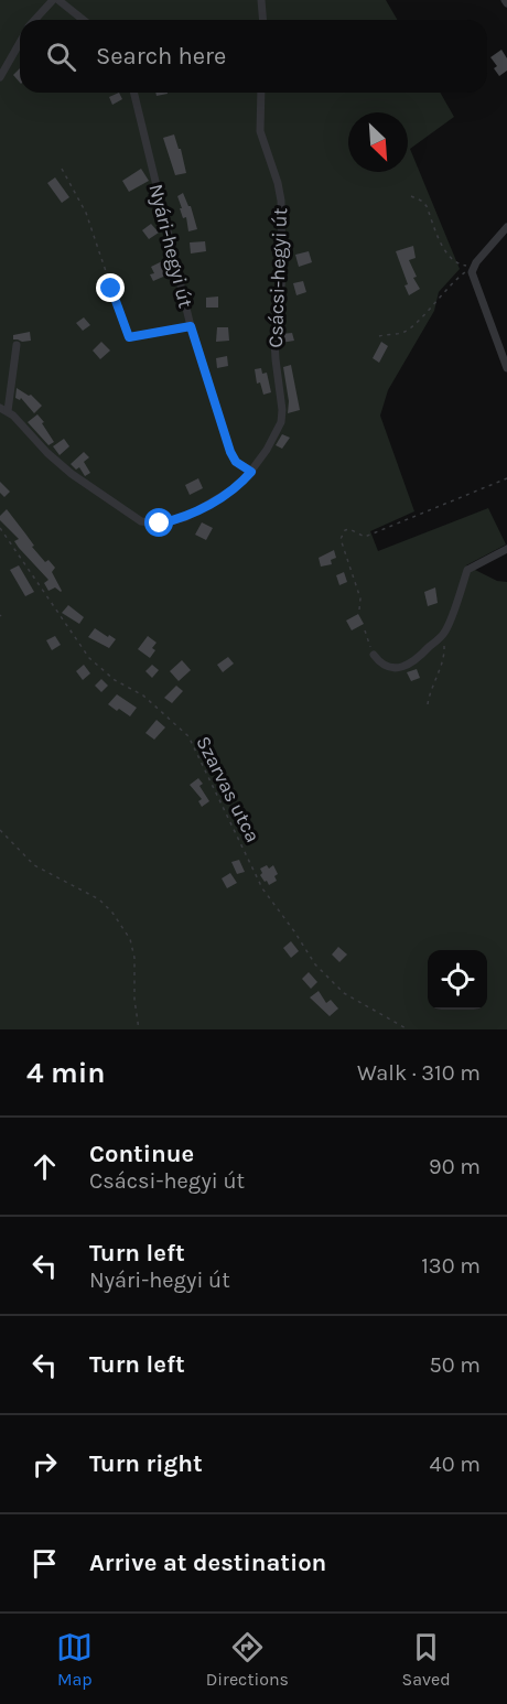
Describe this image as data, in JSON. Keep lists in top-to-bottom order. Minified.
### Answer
{"streets":{"street":["Nyári-hegyi út","Csácsi-hegyi út"],"path":["Szarvas utca"]},"crossings":[["Nyári-hegyi út","Csácsi-hegyi út"]],"north":"bottom right","page":{"search":"Search here","heading":["4 min","Walk · 310 m"],"list":[["Continue","Csácsi-hegyi út","90 m"],["Turn left","Nyári-hegyi út","130 m"],["Turn left","50 m"],["Turn right","40 m"],"Arrive at destination"],"nav":["Map","Directions","Saved"]}}
